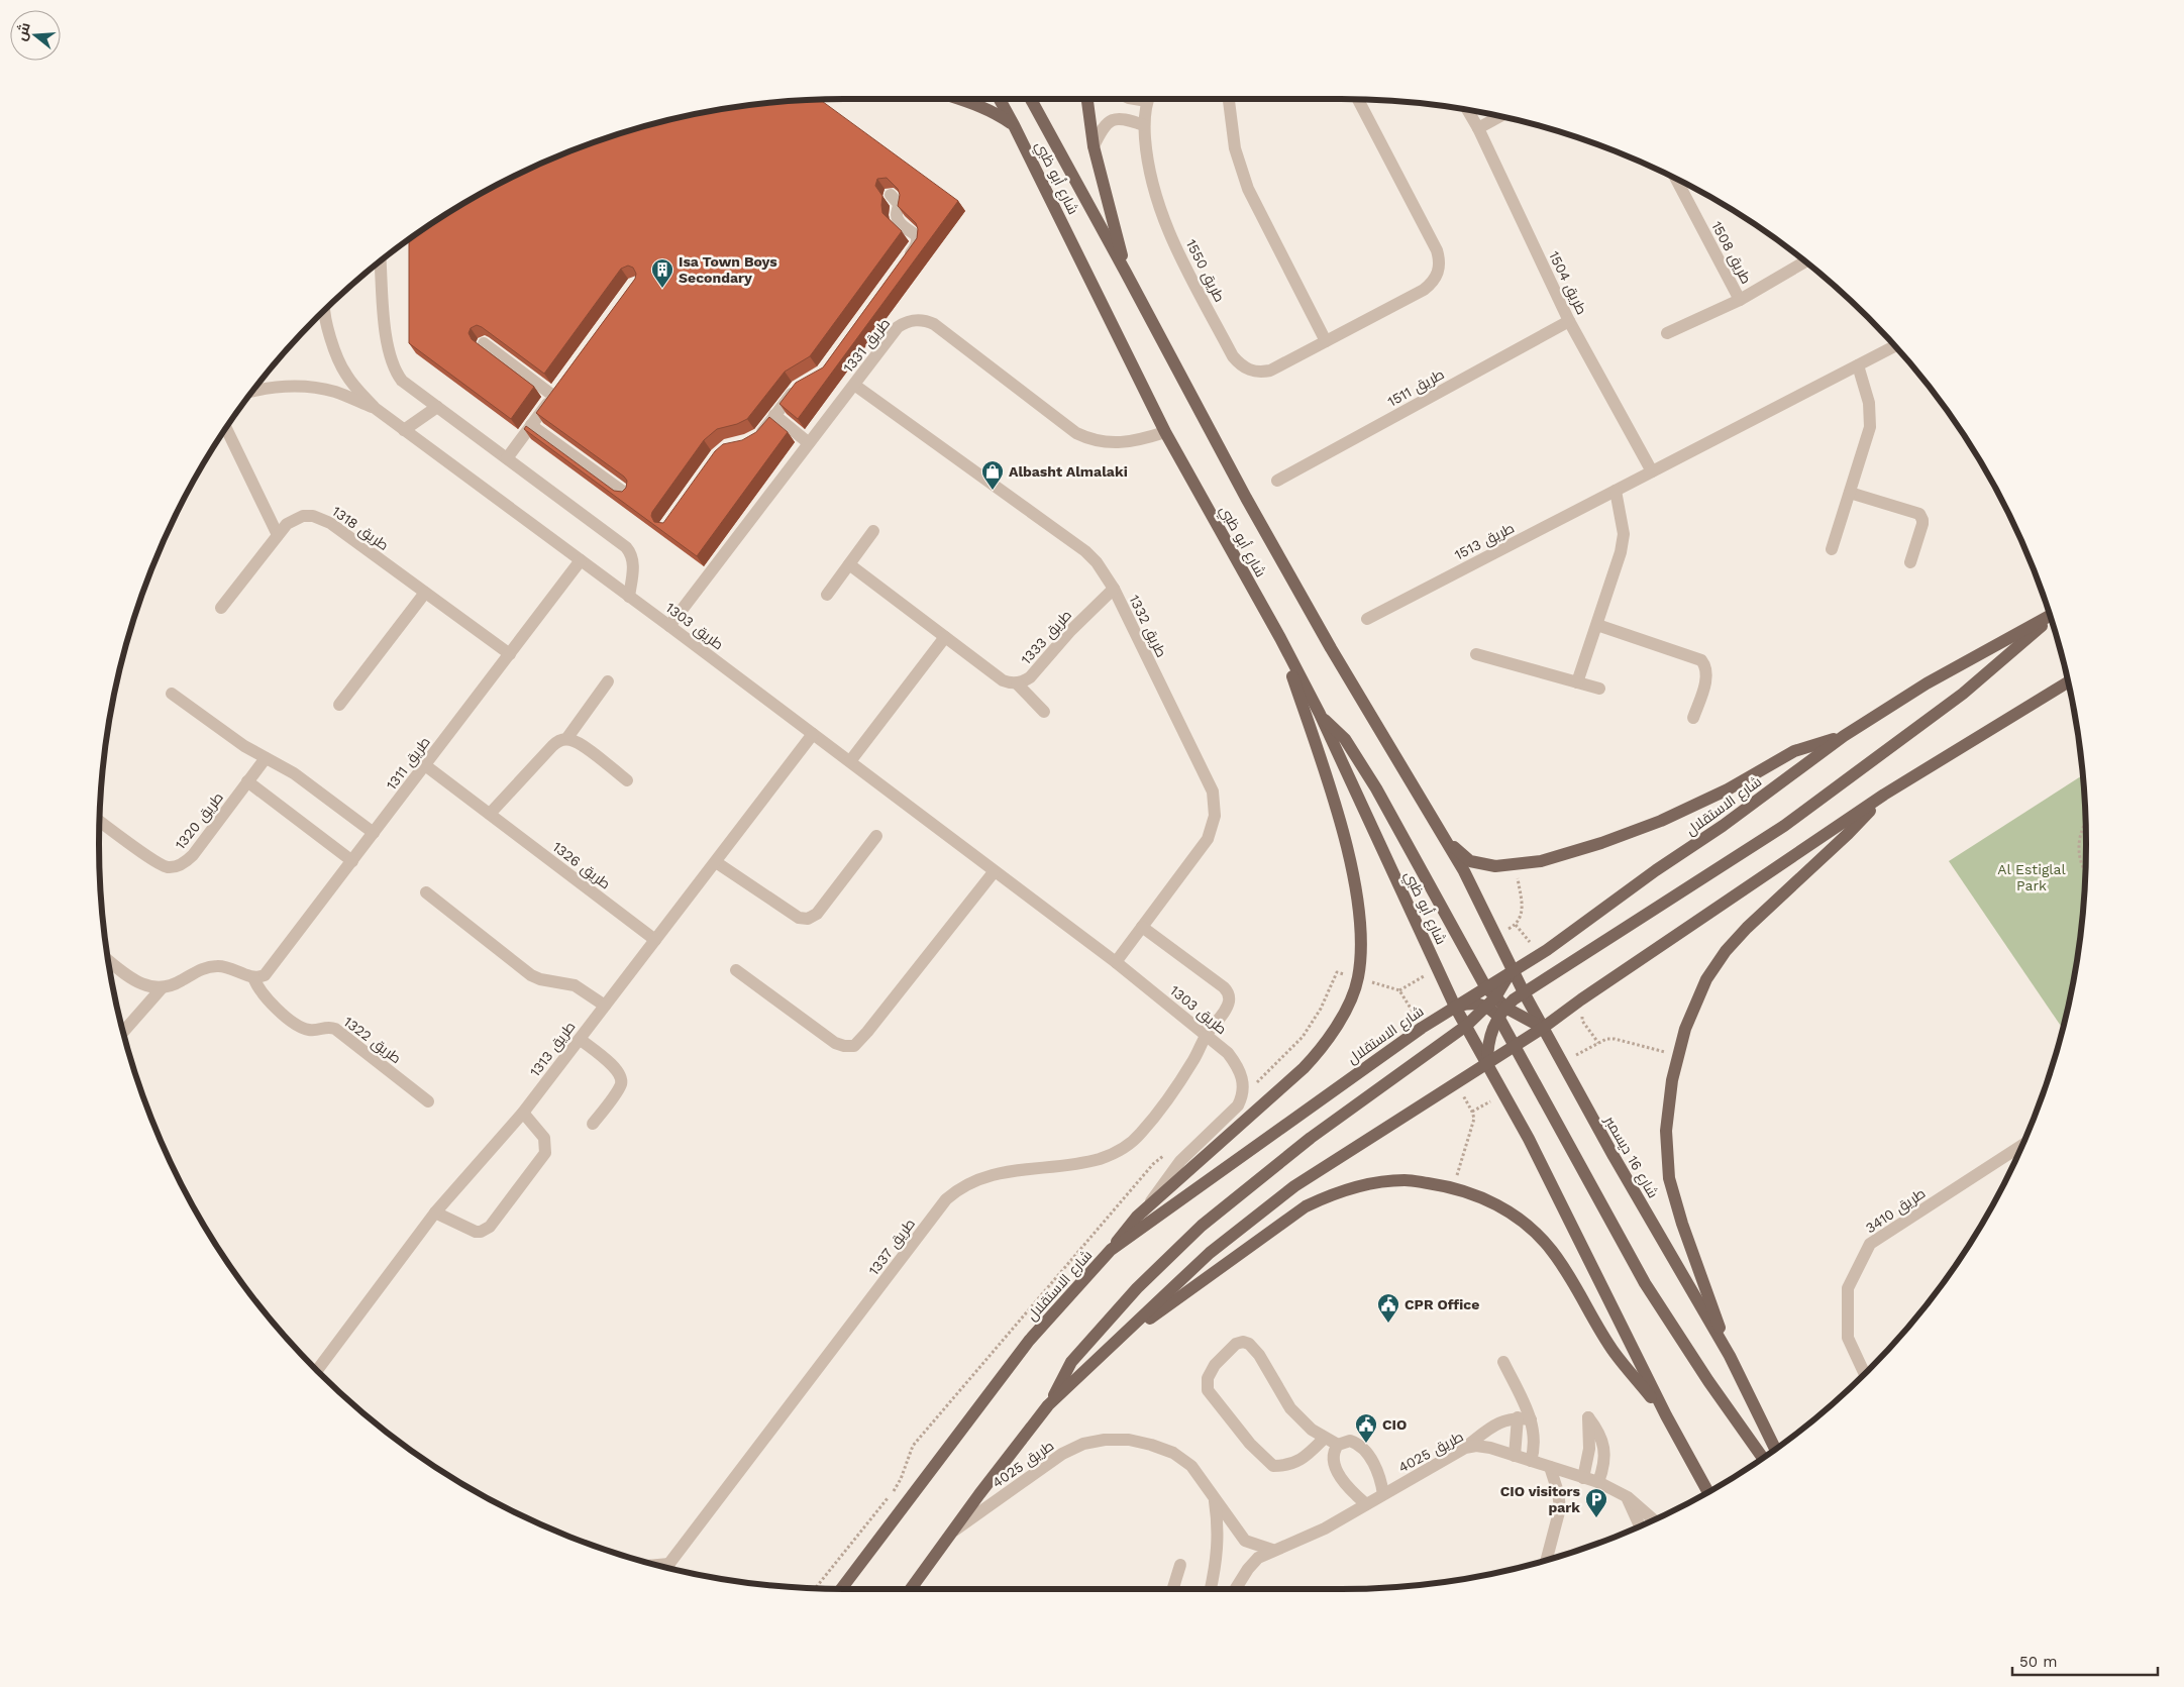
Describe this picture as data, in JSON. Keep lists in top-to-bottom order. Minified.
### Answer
{"streets":{"main road":["شارع أبو ظبي","شارع الاستقلال","شارع 16 ديسمبر"],"street":["طريق 1508","طريق 1550","طريق 1504","طريق 1331","طريق 1511","طريق 1318","طريق 1513","طريق 1303","طريق 1332","طريق 1333","طريق 1311","طريق 1320","طريق 1326","طريق 1322","طريق 1313","طريق 3410","طريق 1337","طريق 4025"]},"crossings":[["شارع أبو ظبي","طريق 1331"],["شارع أبو ظبي","شارع الاستقلال"],["شارع أبو ظبي","شارع 16 ديسمبر"],["طريق 1504","طريق 1511"],["طريق 1504","طريق 1513"],["طريق 1331","طريق 1303"],["طريق 1331","طريق 1332"],["طريق 1318","طريق 1311"],["طريق 1303","طريق 1332"],["طريق 1303","طريق 1311"],["طريق 1303","طريق 1313"],["طريق 1303","طريق 1337"],["طريق 1332","طريق 1333"],["طريق 1332","طريق 1337"],["طريق 1311","طريق 1326"],["طريق 1311","طريق 1322"],["شارع الاستقلال","شارع 16 ديسمبر"],["طريق 1326","طريق 1313"]],"parks":["Al Estiglal Park"],"places":{"building":["Isa Town Boys Secondary"],"shop":["Albasht Almalaki"],"public building":["CPR Office","CIO"],"parking":["CIO visitors park"]},"scale_bar":"50 m","north":"left"}
